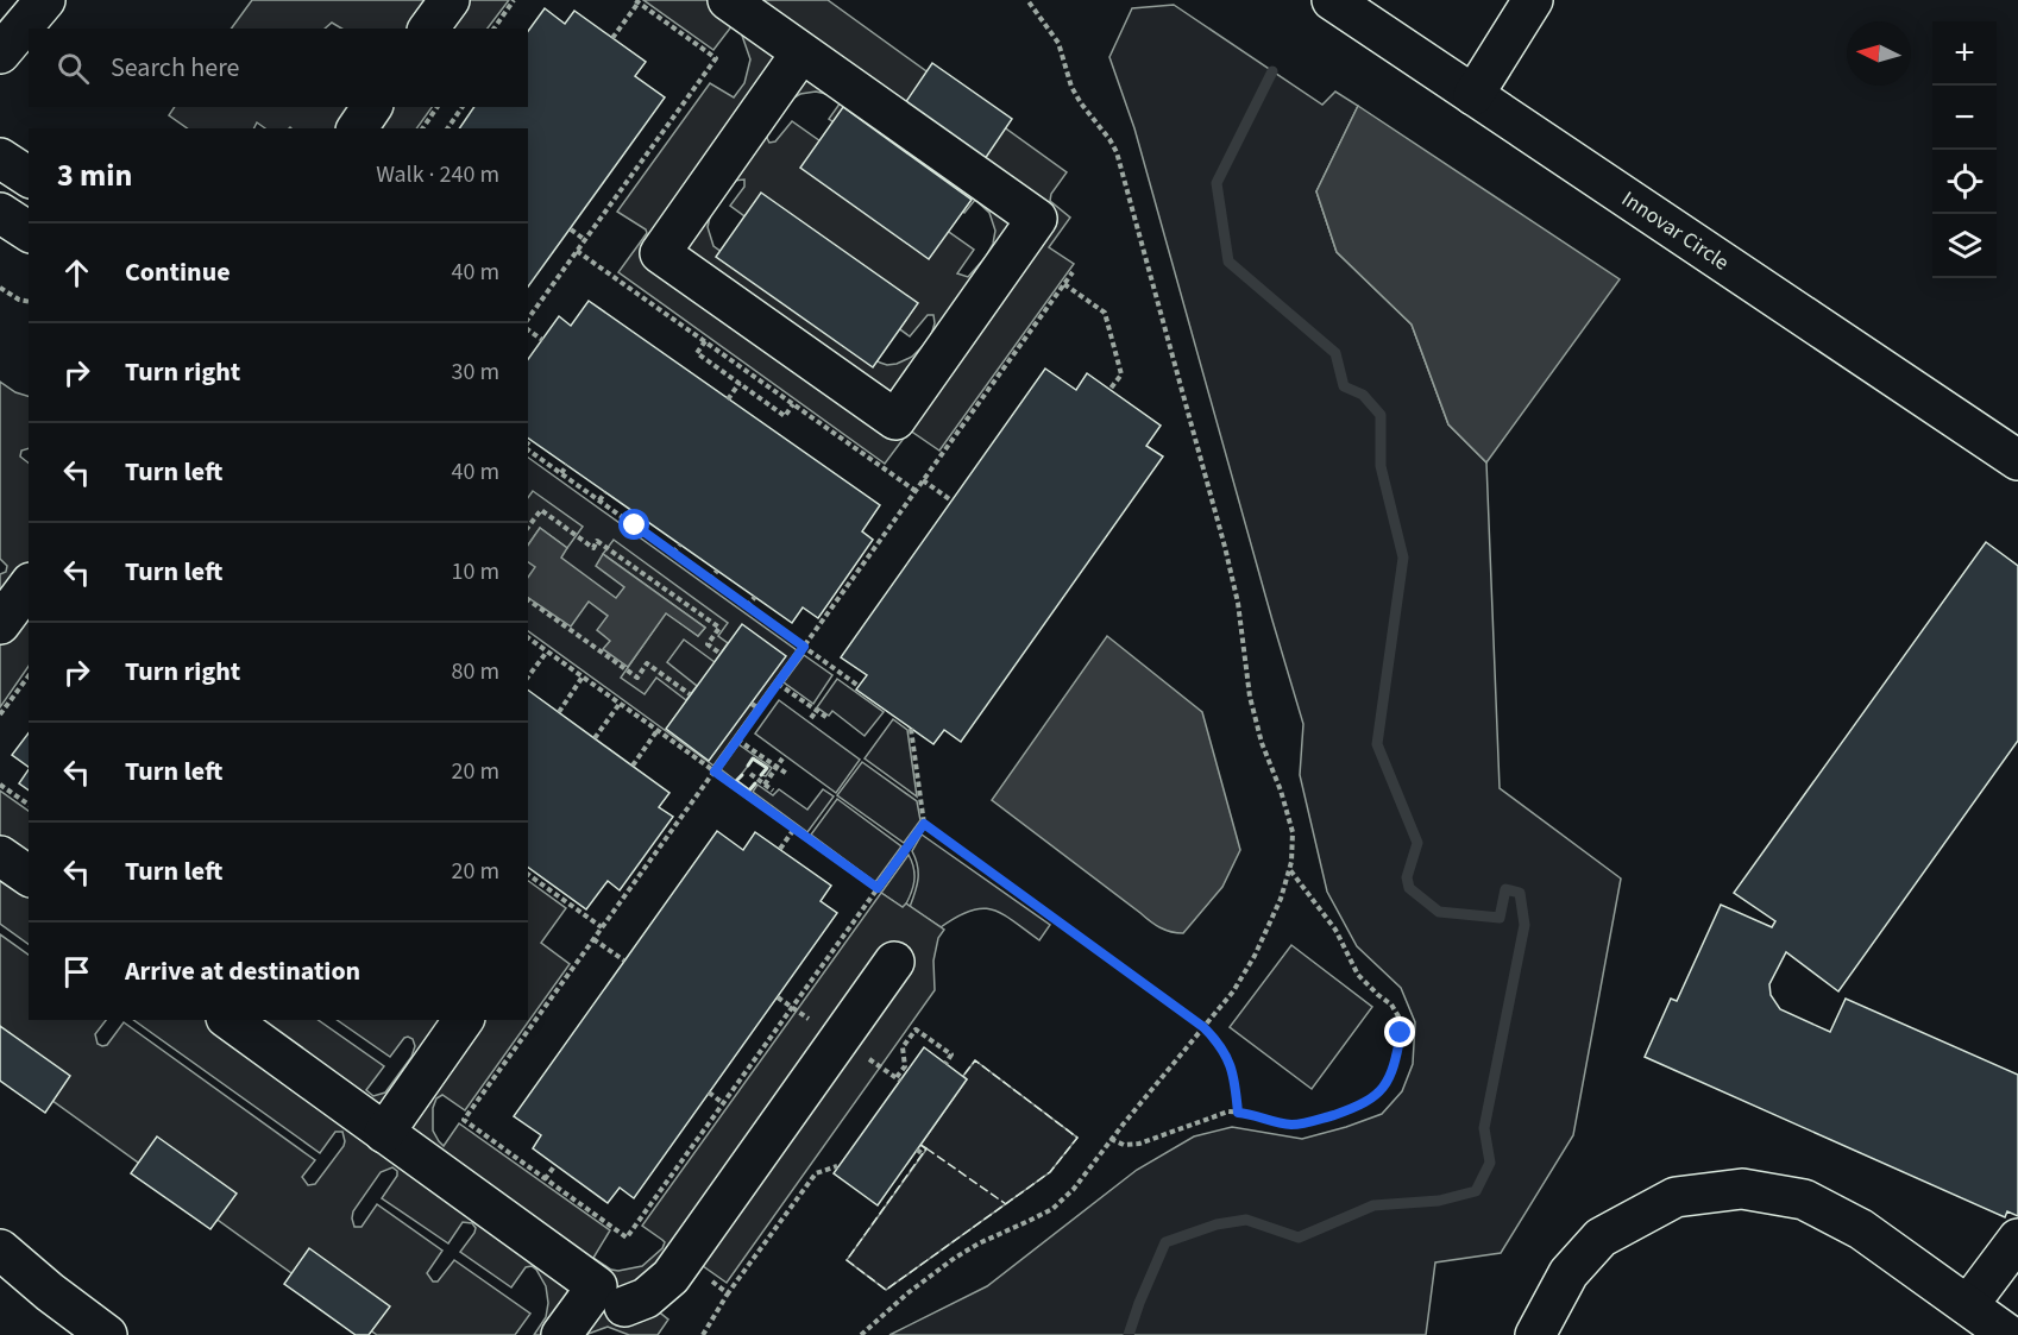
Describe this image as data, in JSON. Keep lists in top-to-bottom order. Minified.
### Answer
{"streets":{"street":["Innovar Circle"]},"north":"left","page":{"map_buttons":["+","−"],"search":"Search here","heading":["3 min","Walk · 240 m"],"list":[["Continue","40 m"],["Turn right","30 m"],["Turn left","40 m"],["Turn left","10 m"],["Turn right","80 m"],["Turn left","20 m"],["Turn left","20 m"],"Arrive at destination"]}}
